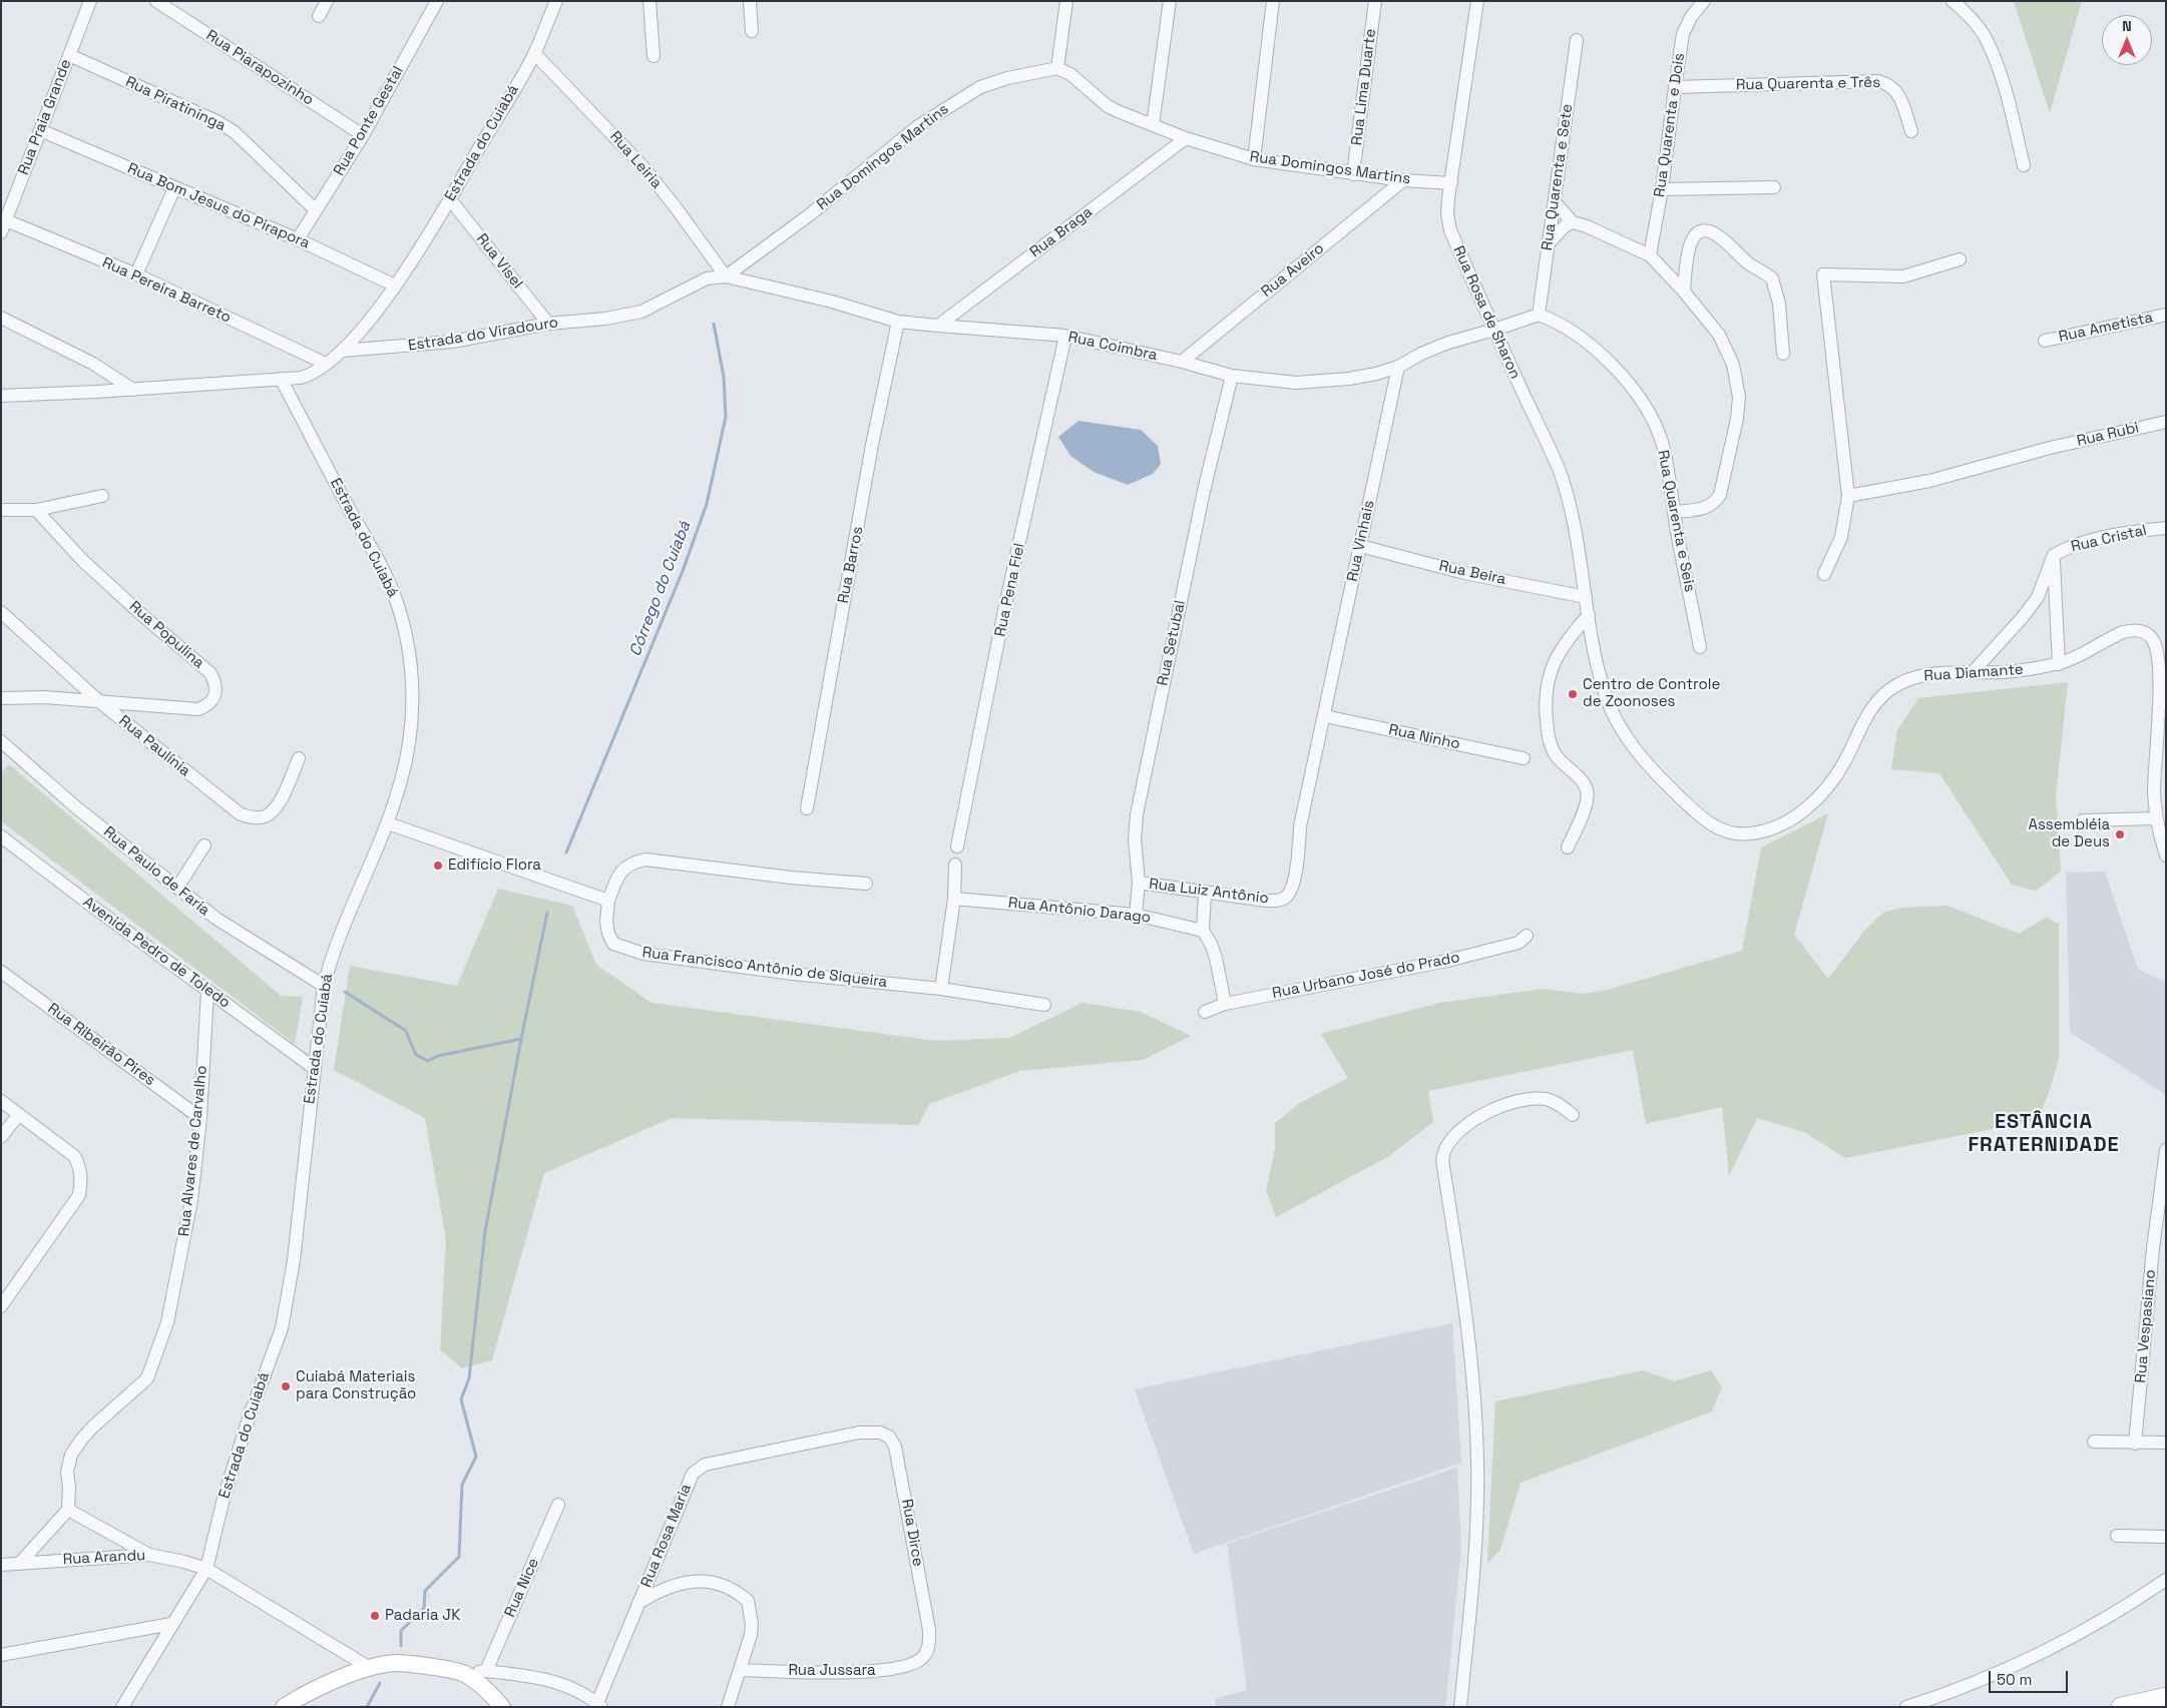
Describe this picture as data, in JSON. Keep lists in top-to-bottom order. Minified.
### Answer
{"streets":{"street":["Rua Piarapozinho","Rua Quarenta e Três","Rua Lima Duarte","Rua Piratininga","Rua Praia Grande","Rua Ponte Gestal","Rua Quarenta e Dois","Estrada do Cuiabá","Rua Domingos Martins","Rua Leiria","Rua Quarenta e Sete","Rua Bom Jesus do Pirapora","Rua Braga","Rua Visel","Rua Aveiro","Rua Pereira Barreto","Rua Rosa de Sharon","Rua Ametista","Estrada do Viradouro","Rua Coimbra","Rua Rubi","Rua Quarenta e Seis","Rua Cristal","Rua Vinhais","Rua Barros","Rua Beira","Rua Pena Fiel","Rua Populina","Rua Setubal","Rua Diamante","Rua Ninho","Rua Paulínia","Rua Paulo de Faria","Rua Luiz Antônio","Rua Antônio Darago","Avenida Pedro de Toledo","Rua Francisco Antônio de Siqueira","Rua Urbano José do Prado","Rua Ribeirão Pires","Rua Alvares de Carvalho","Rua Vespasiano","Rua Dirce","Rua Rosa Maria","Rua Arandu","Rua Nice","Rua Jussara"]},"crossings":[["Rua Piarapozinho","Rua Ponte Gestal"],["Rua Quarenta e Três","Rua Quarenta e Dois"],["Rua Lima Duarte","Rua Domingos Martins"],["Rua Piratininga","Rua Praia Grande"],["Rua Piratininga","Rua Ponte Gestal"],["Rua Praia Grande","Rua Bom Jesus do Pirapora"],["Rua Praia Grande","Rua Pereira Barreto"],["Rua Ponte Gestal","Rua Bom Jesus do Pirapora"],["Estrada do Cuiabá","Rua Leiria"],["Estrada do Cuiabá","Rua Bom Jesus do Pirapora"],["Estrada do Cuiabá","Rua Visel"],["Estrada do Cuiabá","Estrada do Viradouro"],["Estrada do Cuiabá","Rua Paulo de Faria"],["Estrada do Cuiabá","Avenida Pedro de Toledo"],["Estrada do Cuiabá","Rua Arandu"],["Rua Domingos Martins","Rua Leiria"],["Rua Domingos Martins","Rua Braga"],["Rua Domingos Martins","Rua Aveiro"],["Rua Domingos Martins","Rua Rosa de Sharon"],["Rua Domingos Martins","Estrada do Viradouro"],["Rua Domingos Martins","Rua Coimbra"],["Rua Leiria","Estrada do Viradouro"],["Rua Leiria","Rua Coimbra"],["Rua Quarenta e Sete","Rua Quarenta e Seis"],["Rua Braga","Rua Coimbra"],["Rua Visel","Estrada do Viradouro"],["Rua Aveiro","Rua Coimbra"],["Rua Rosa de Sharon","Rua Coimbra"],["Rua Rosa de Sharon","Rua Beira"],["Rua Rosa de Sharon","Rua Diamante"],["Estrada do Viradouro","Rua Coimbra"],["Rua Coimbra","Rua Vinhais"],["Rua Coimbra","Rua Barros"],["Rua Coimbra","Rua Pena Fiel"],["Rua Coimbra","Rua Setubal"],["Rua Vinhais","Rua Beira"],["Rua Vinhais","Rua Ninho"],["Rua Vinhais","Rua Luiz Antônio"],["Rua Populina","Rua Paulínia"],["Rua Setubal","Rua Luiz Antônio"],["Rua Setubal","Rua Antônio Darago"],["Avenida Pedro de Toledo","Rua Alvares de Carvalho"],["Rua Ribeirão Pires","Rua Alvares de Carvalho"],["Rua Dirce","Rua Rosa Maria"],["Rua Dirce","Rua Jussara"]],"districts":["ESTÂNCIA FRATERNIDADE"],"water":["Córrego do Cuiabá"],"places":["Centro de Controle de Zoonoses","Assembléia de Deus","Edifício Flora","Cuiabá Materiais para Construção","Padaria JK"],"scale_bar":"50 m","north":"top"}
